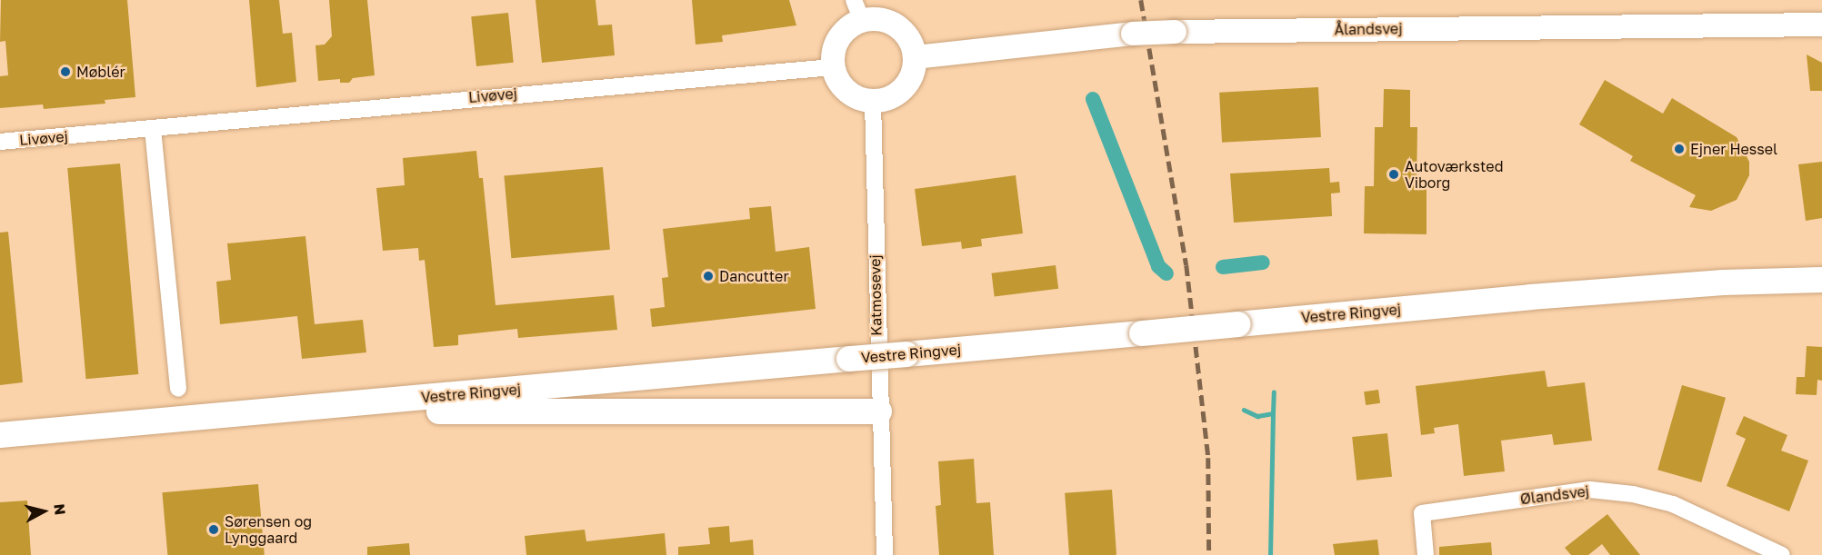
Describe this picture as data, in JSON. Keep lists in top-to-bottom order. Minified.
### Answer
{"streets":{"main road":["Vestre Ringvej"],"street":["Ålandsvej","Livøvej","Katmosevej","Ølandsvej"]},"crossings":[["Ålandsvej","Livøvej"],["Ålandsvej","Katmosevej"],["Livøvej","Katmosevej"]],"places":["Møblér","Ejner Hessel","Autoværksted Viborg","Dancutter","Sørensen og Lynggaard"],"north":"right"}
